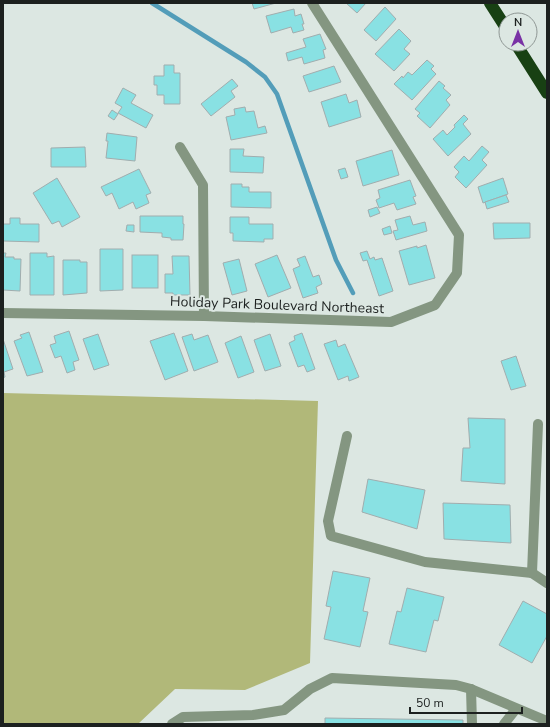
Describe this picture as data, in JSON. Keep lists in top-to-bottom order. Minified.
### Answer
{"streets":{"street":["Holiday Park Boulevard Northeast"]},"scale_bar":"50 m","north":"top"}
